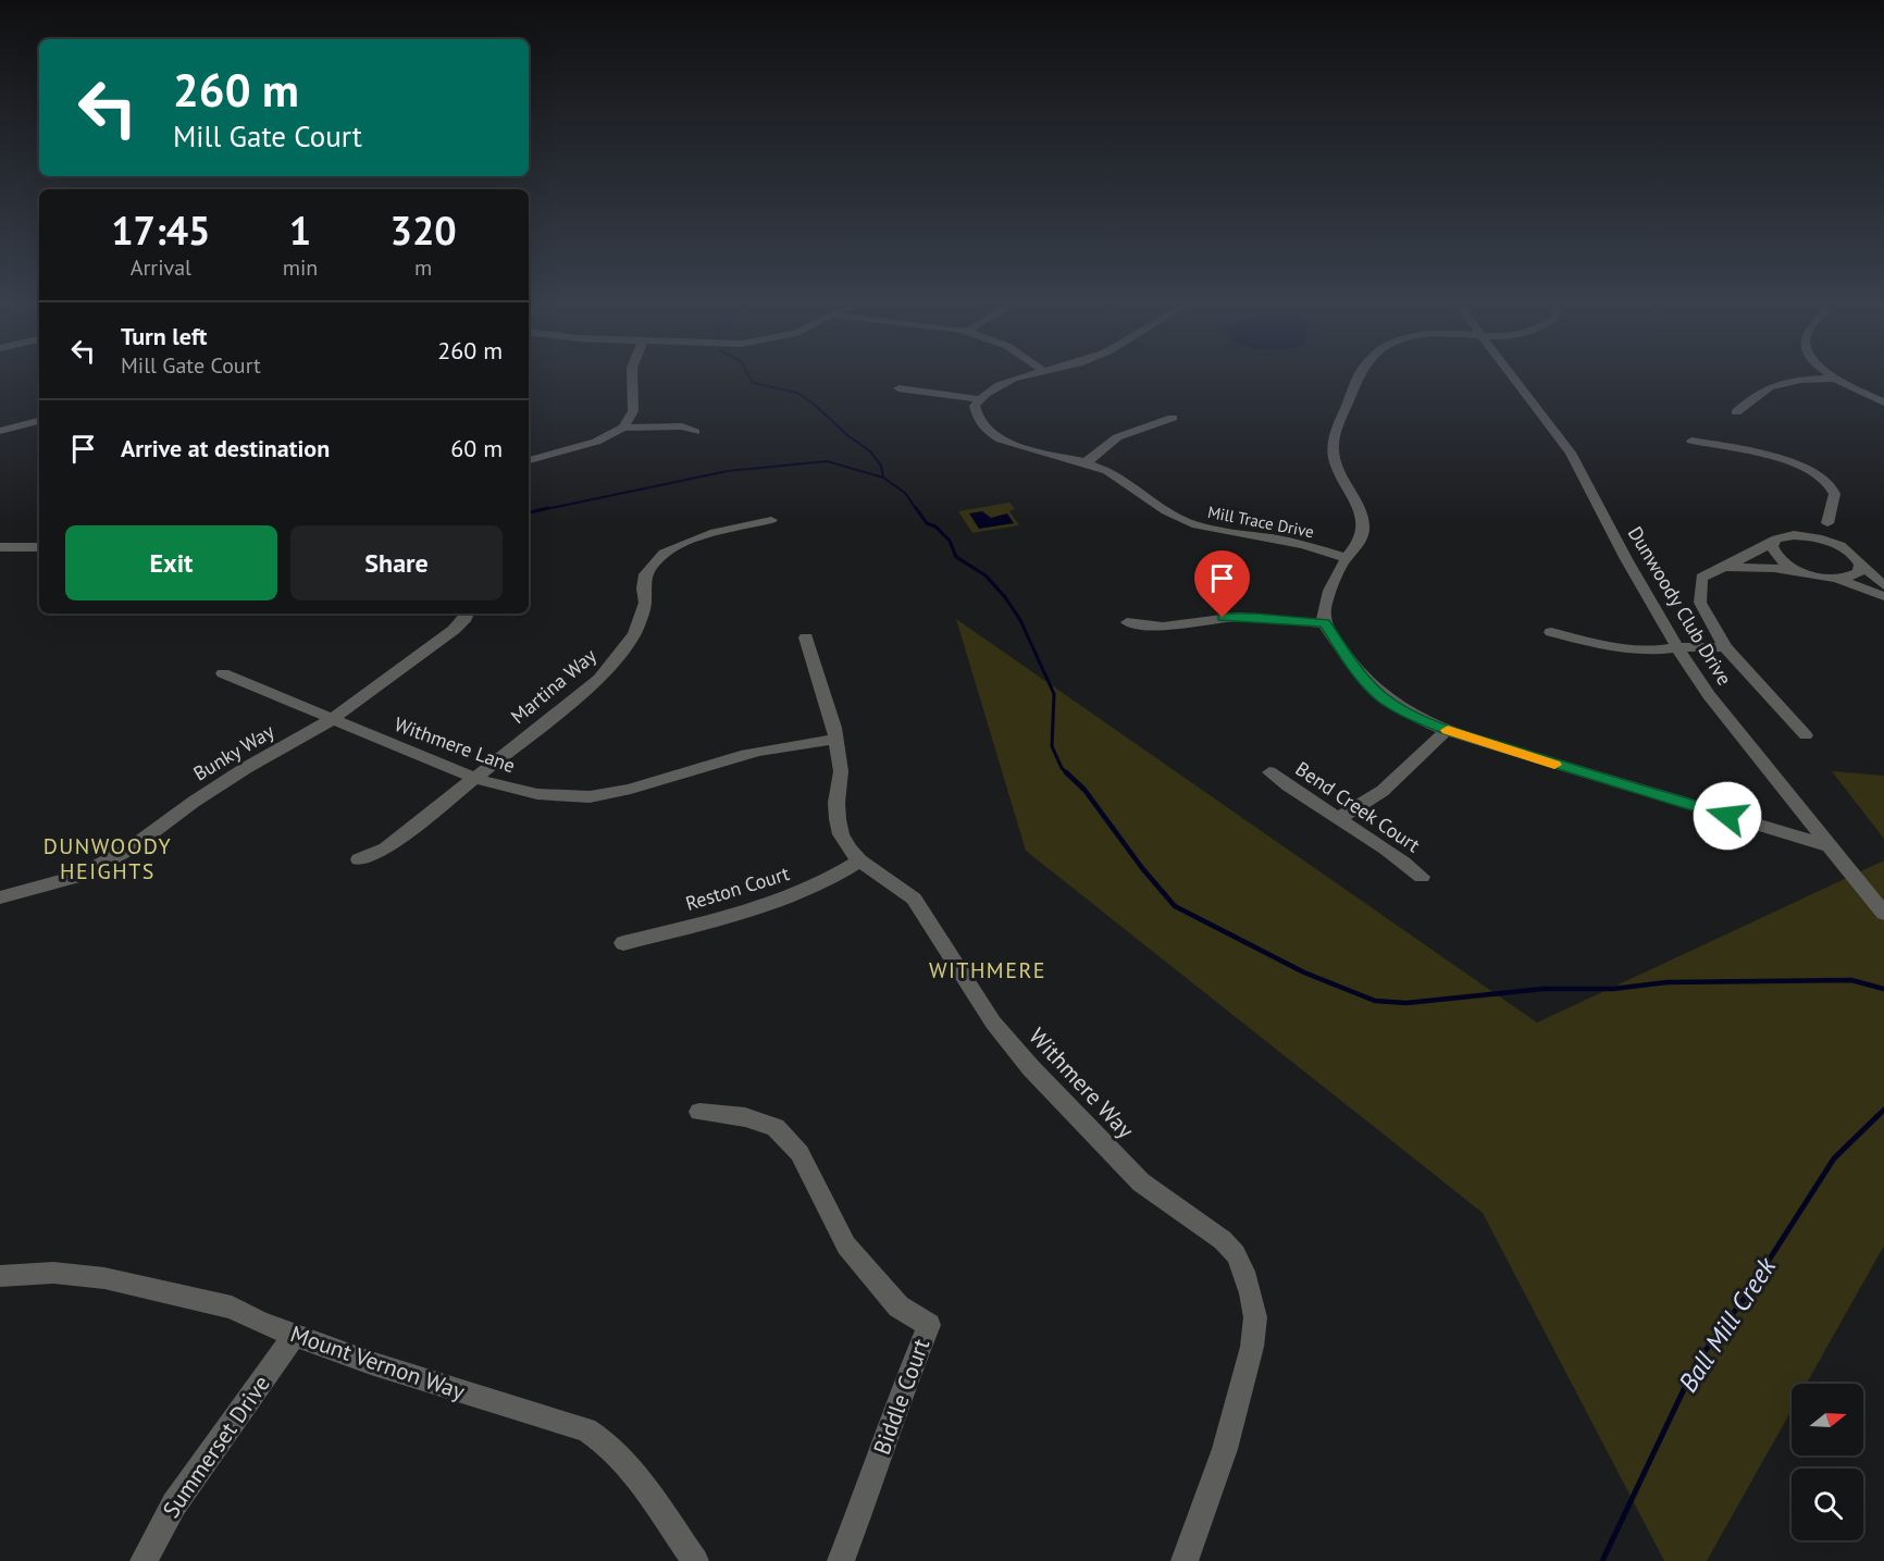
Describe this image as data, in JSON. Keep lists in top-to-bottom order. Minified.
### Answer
{"streets":{"street":["Mill Trace Drive","Dunwoody Club Drive","Martina Way","Withmere Lane","Bunky Way","Bend Creek Court","Reston Court","Withmere Way","Mount Vernon Way","Biddle Court","Summerset Drive"]},"crossings":[["Martina Way","Withmere Lane"],["Withmere Lane","Bunky Way"],["Withmere Lane","Withmere Way"],["Reston Court","Withmere Way"],["Mount Vernon Way","Summerset Drive"]],"districts":["DUNWOODY HEIGHTS","WITHMERE"],"water":["Ball Mill Creek"],"north":"right","page":{"turn":["260 m","Mill Gate Court"],"eta":["17:45","Arrival","1","min","320","m"],"list":[{"name":"Turn left","note":"Mill Gate Court","value":"260 m"},{"name":"Arrive at destination","value":"60 m"}],"buttons":["Exit","Share"]}}
